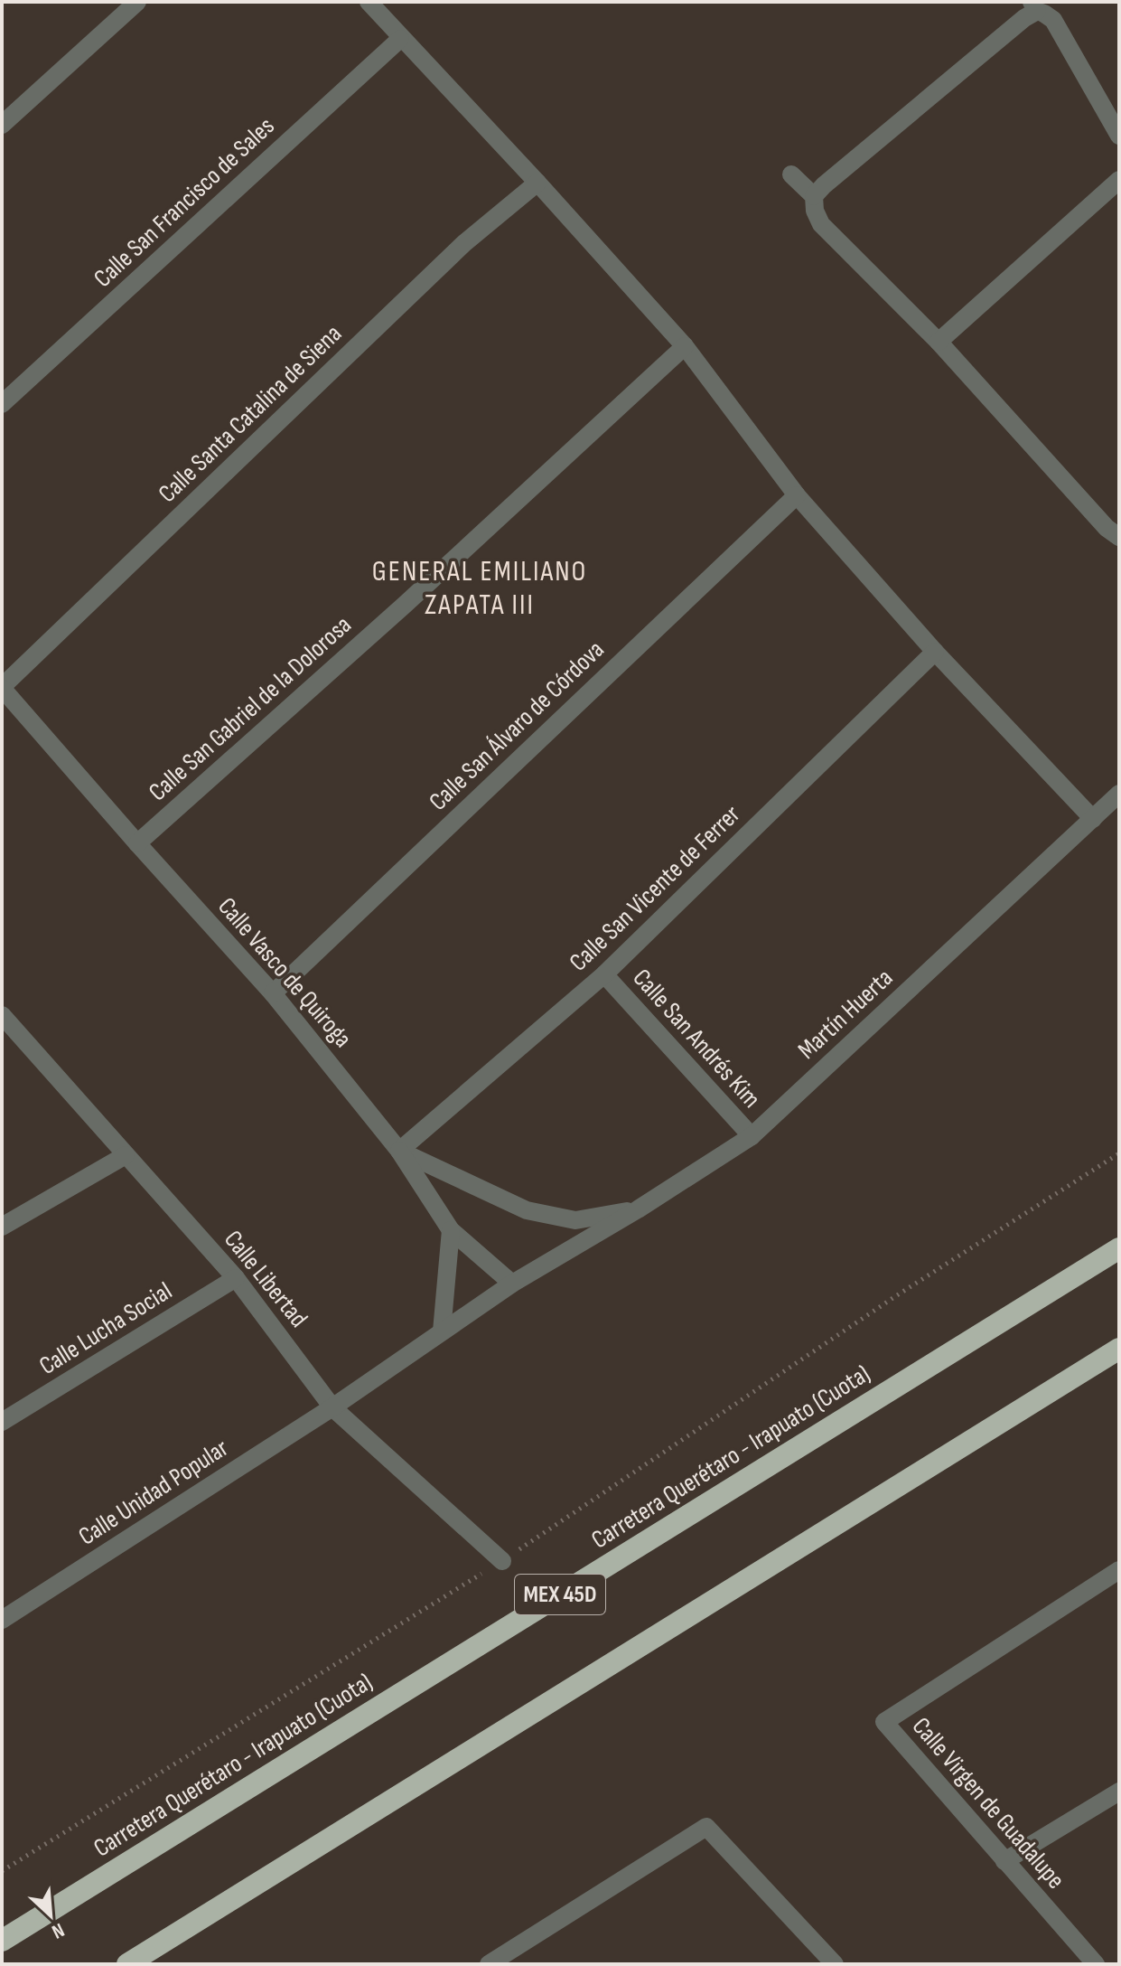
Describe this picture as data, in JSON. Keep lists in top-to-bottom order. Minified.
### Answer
{"streets":{"highway":["Carretera Querétaro - Irapuato (Cuota)","MEX 45D"],"street":["Calle San Francisco de Sales","Calle Santa Catalina de Siena","Calle San Gabriel de la Dolorosa","Calle San Álvaro de Córdova","Calle San Vicente de Ferrer","Calle Vasco de Quiroga","Martín Huerta","Calle San Andrés Kim","Calle Libertad","Calle Lucha Social","Calle Unidad Popular","Calle Virgen de Guadalupe"]},"crossings":[["Calle Santa Catalina de Siena","Calle Vasco de Quiroga"],["Calle San Gabriel de la Dolorosa","Calle Vasco de Quiroga"],["Calle San Álvaro de Córdova","Calle Vasco de Quiroga"],["Calle San Vicente de Ferrer","Calle Vasco de Quiroga"],["Calle San Vicente de Ferrer","Calle San Andrés Kim"],["Calle Vasco de Quiroga","Martín Huerta"],["Martín Huerta","Calle San Andrés Kim"],["Martín Huerta","Calle Unidad Popular"],["Calle Libertad","Calle Lucha Social"],["Calle Libertad","Calle Unidad Popular"]],"districts":["GENERAL EMILIANO ZAPATA III"],"north":"bottom right"}
